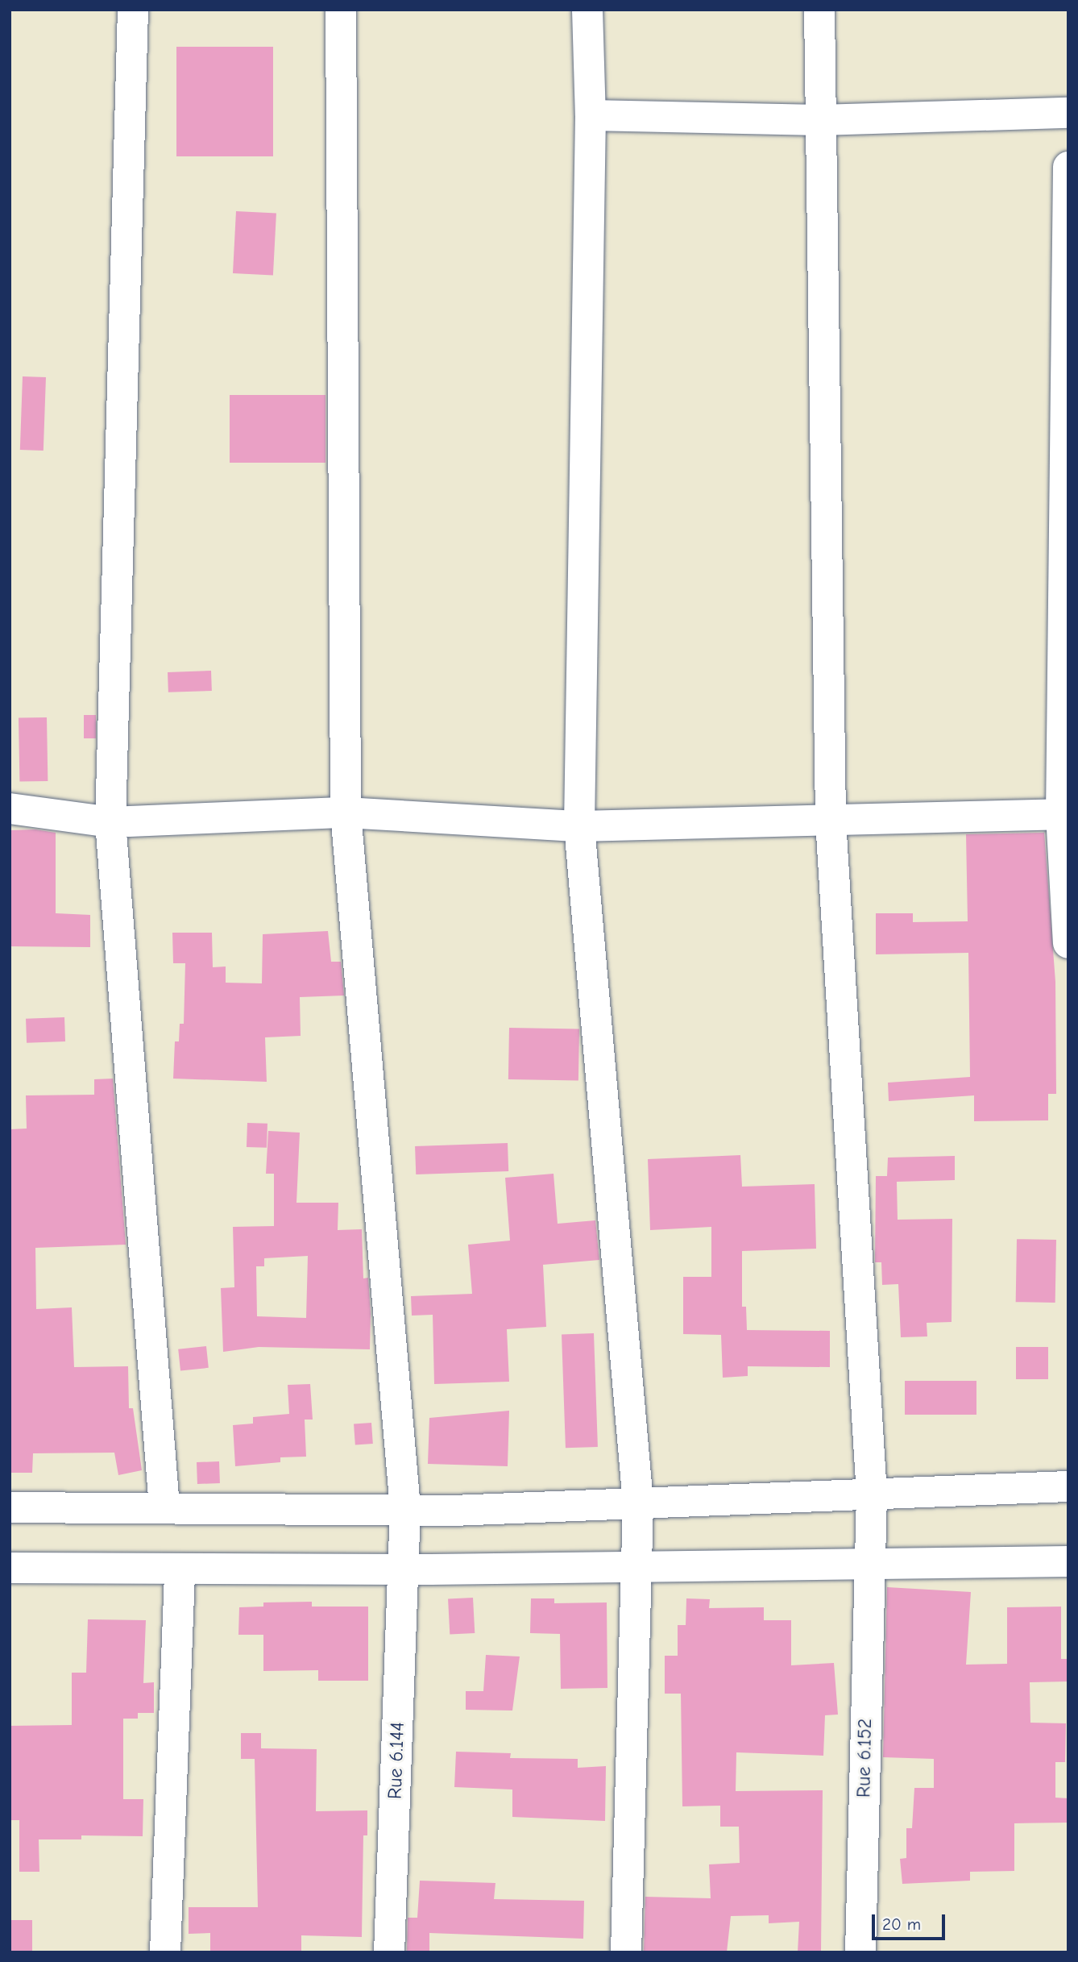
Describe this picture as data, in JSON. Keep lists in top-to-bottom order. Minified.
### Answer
{"streets":{"street":["Rue 6.152","Rue 6.144"]},"scale_bar":"20 m"}
